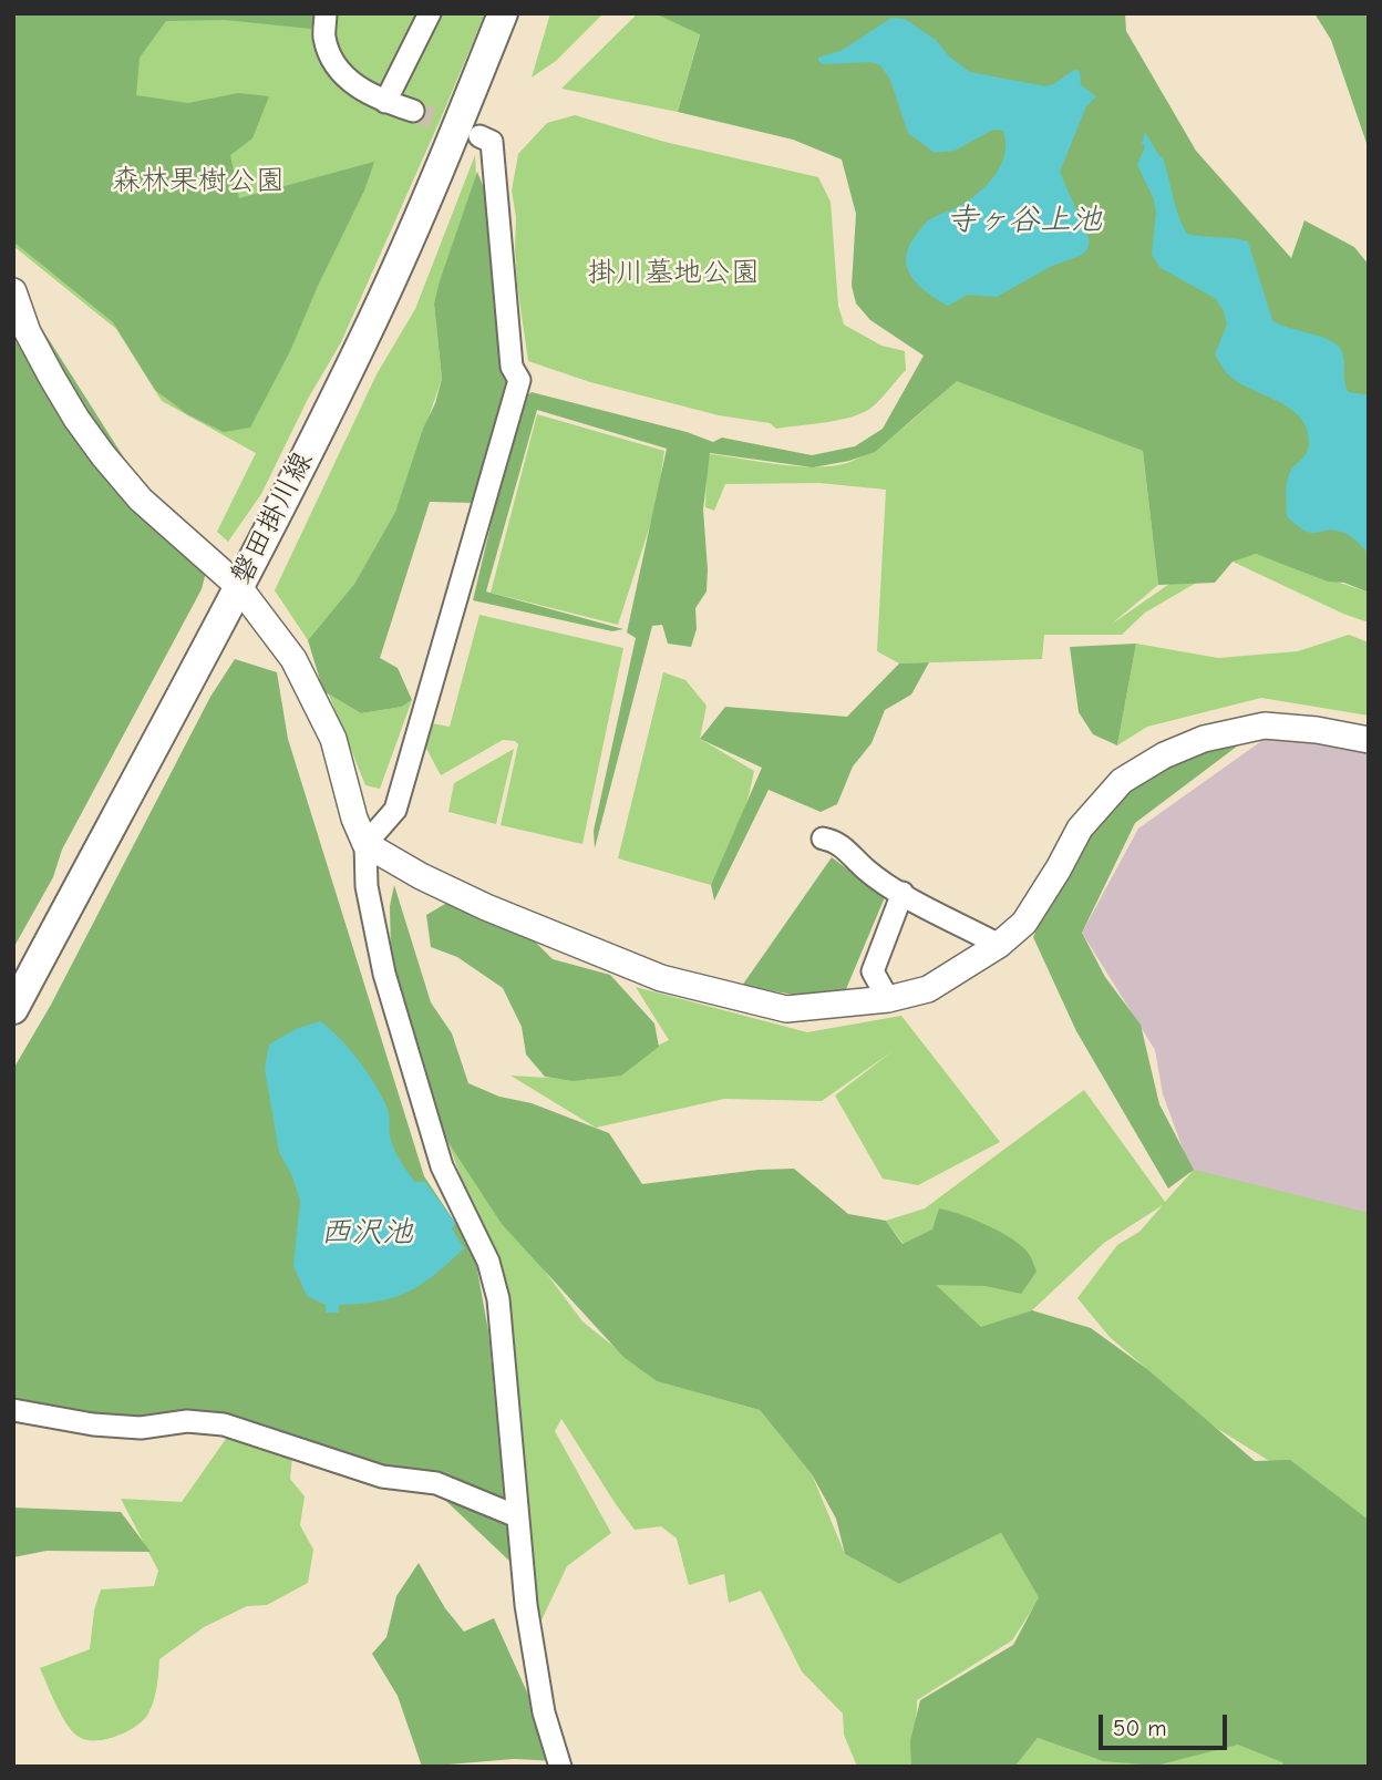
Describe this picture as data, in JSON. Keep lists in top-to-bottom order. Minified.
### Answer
{"streets":{"main road":["磐田掛川線"]},"water":["寺ヶ谷上池","西沢池"],"parks":["森林果樹公園","掛川墓地公園"],"scale_bar":"50 m"}
